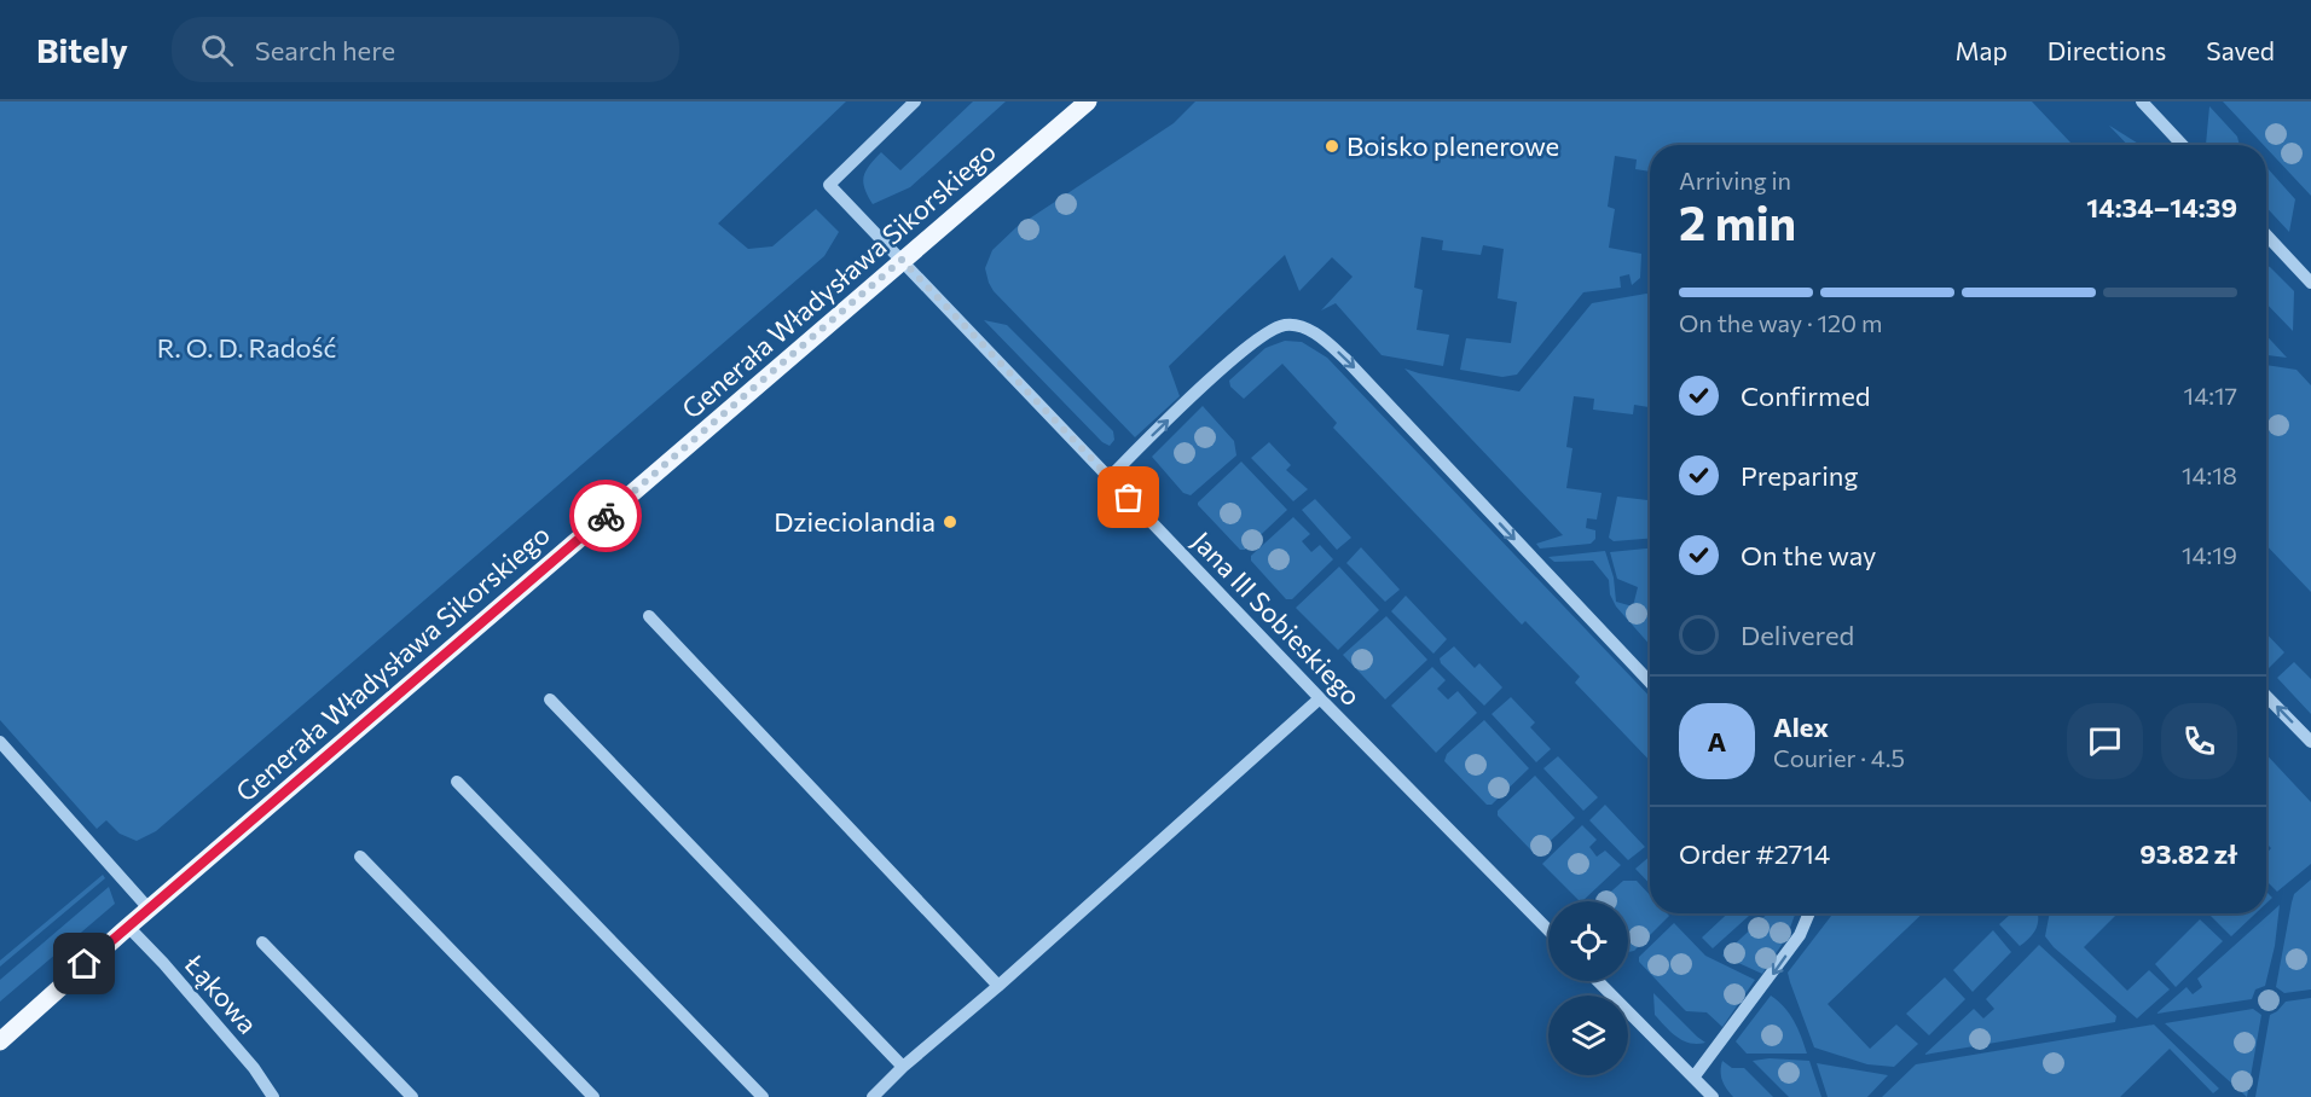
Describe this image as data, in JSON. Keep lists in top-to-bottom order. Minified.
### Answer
{"streets":{"main road":["Generała Władysława Sikorskiego"],"street":["Jana III Sobieskiego","Łąkowa"]},"crossings":[["Generała Władysława Sikorskiego","Jana III Sobieskiego"],["Generała Władysława Sikorskiego","Łąkowa"]],"parks":["R. O. D. Radość"],"places":["Boisko plenerowe","Dzieciolandia"],"page":{"header":"Bitely","search":"Search here","nav":["Map","Directions","Saved"],"heading":["2 min","Arriving in","14:34–14:39"],"panel":["Alex","Courier · 4.5","Order #2714","93.82 zł"],"bar":"On the way · 120 m","list":[["Confirmed","14:17"],["Preparing","14:18"],["On the way","14:19"],"Delivered"],"round":"A"}}
